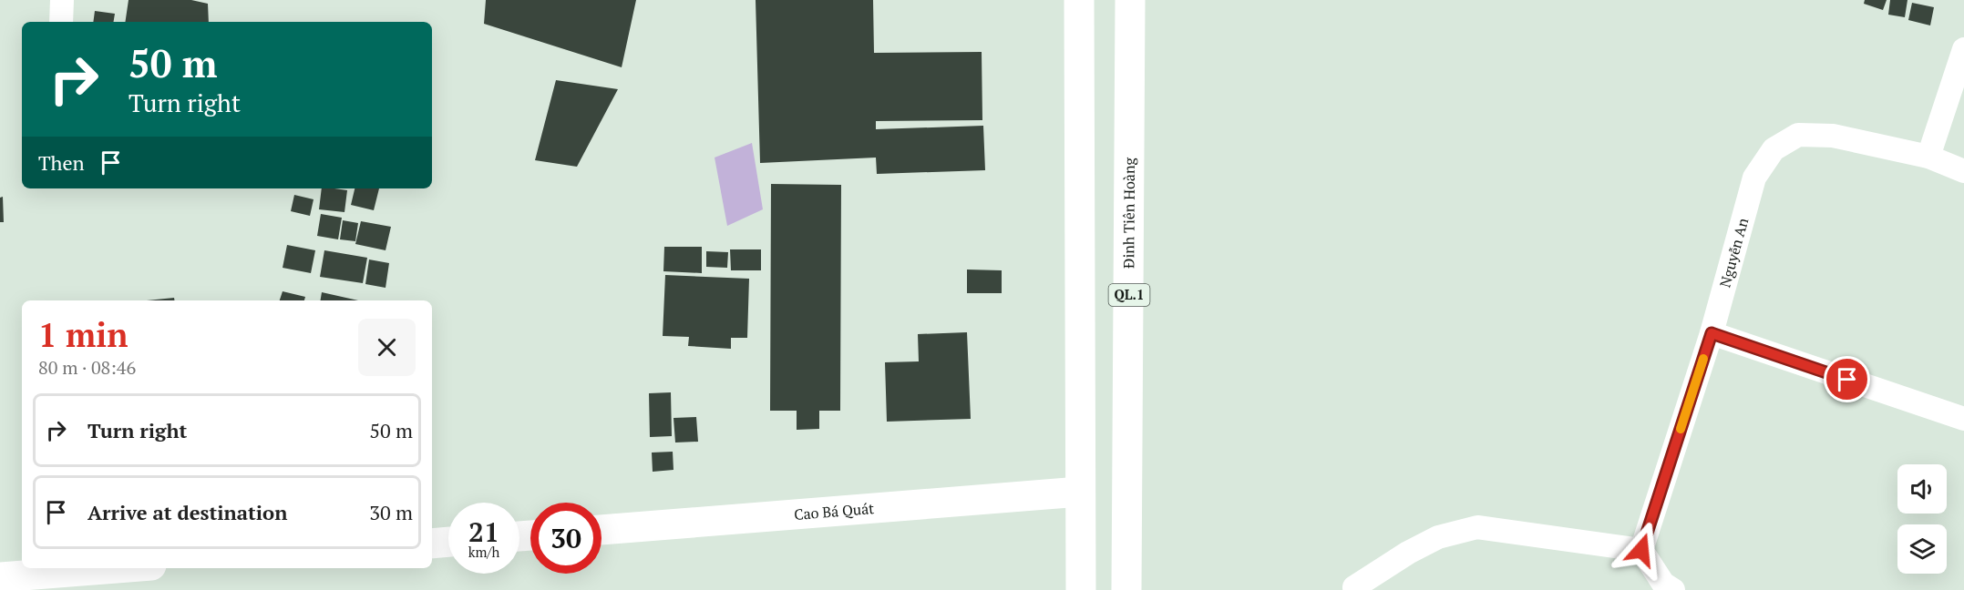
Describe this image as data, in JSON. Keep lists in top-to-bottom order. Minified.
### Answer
{"streets":{"main road":["Đinh Tiên Hoàng","QL.1","Cao Bá Quát"],"street":["Nguyễn An"]},"page":{"turn":["50 m","Turn right"],"then":"Then","heading":["1 min","80 m · 08:46"],"list":[{"name":"Turn right","value":"50 m"},{"name":"Arrive at destination","value":"30 m"}],"speed":"21 km/h","limit":"30"}}
